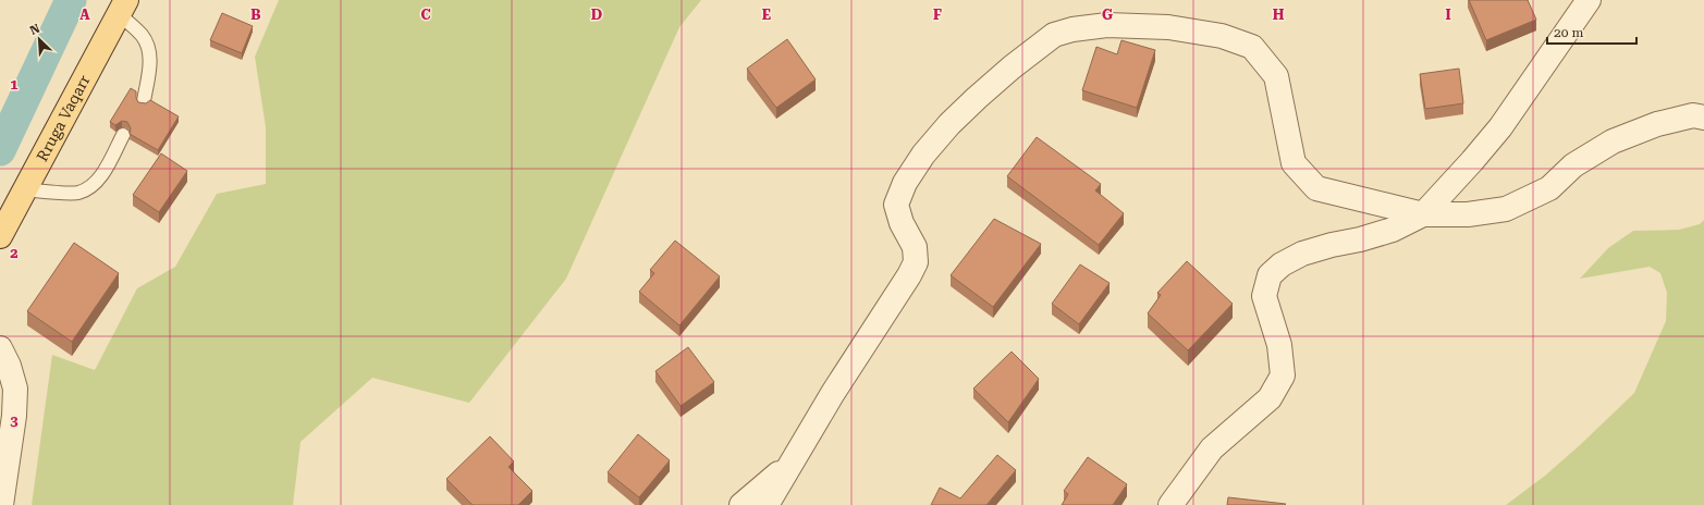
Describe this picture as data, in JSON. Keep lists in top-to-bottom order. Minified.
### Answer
{"streets":{"main road":["Rruga Vaqarr"]},"scale_bar":"20 m","north":"top left","grid":{"columns":["A","B","C","D","E","F","G","H","I"],"rows":["1","2","3"]}}
